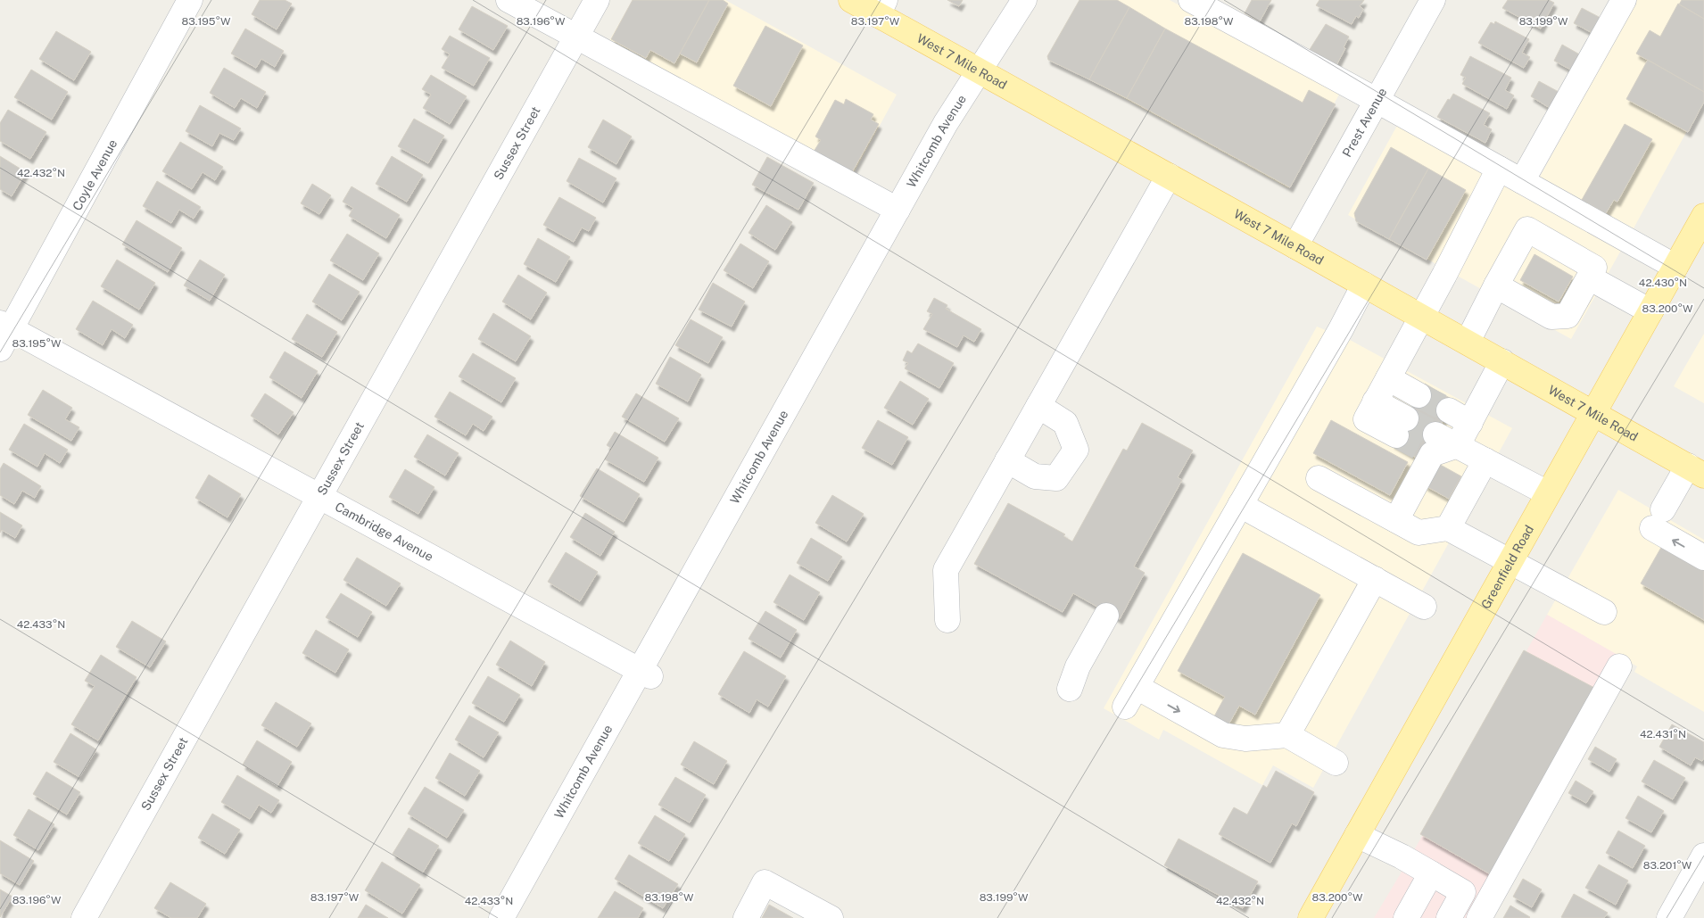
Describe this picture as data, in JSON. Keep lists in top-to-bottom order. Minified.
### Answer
{"streets":{"main road":["West 7 Mile Road","Greenfield Road"],"street":["Prest Avenue","Whitcomb Avenue","Sussex Street","Coyle Avenue","Cambridge Avenue"]},"crossings":[["West 7 Mile Road","Prest Avenue"],["West 7 Mile Road","Whitcomb Avenue"],["West 7 Mile Road","Greenfield Road"],["Whitcomb Avenue","Cambridge Avenue"],["Sussex Street","Cambridge Avenue"],["Coyle Avenue","Cambridge Avenue"]],"coordinates":["83.195°W","83.196°W","83.197°W","83.198°W","83.199°W","42.432°N","42.430°N","83.200°W","42.433°N","42.431°N","83.201°W"]}
